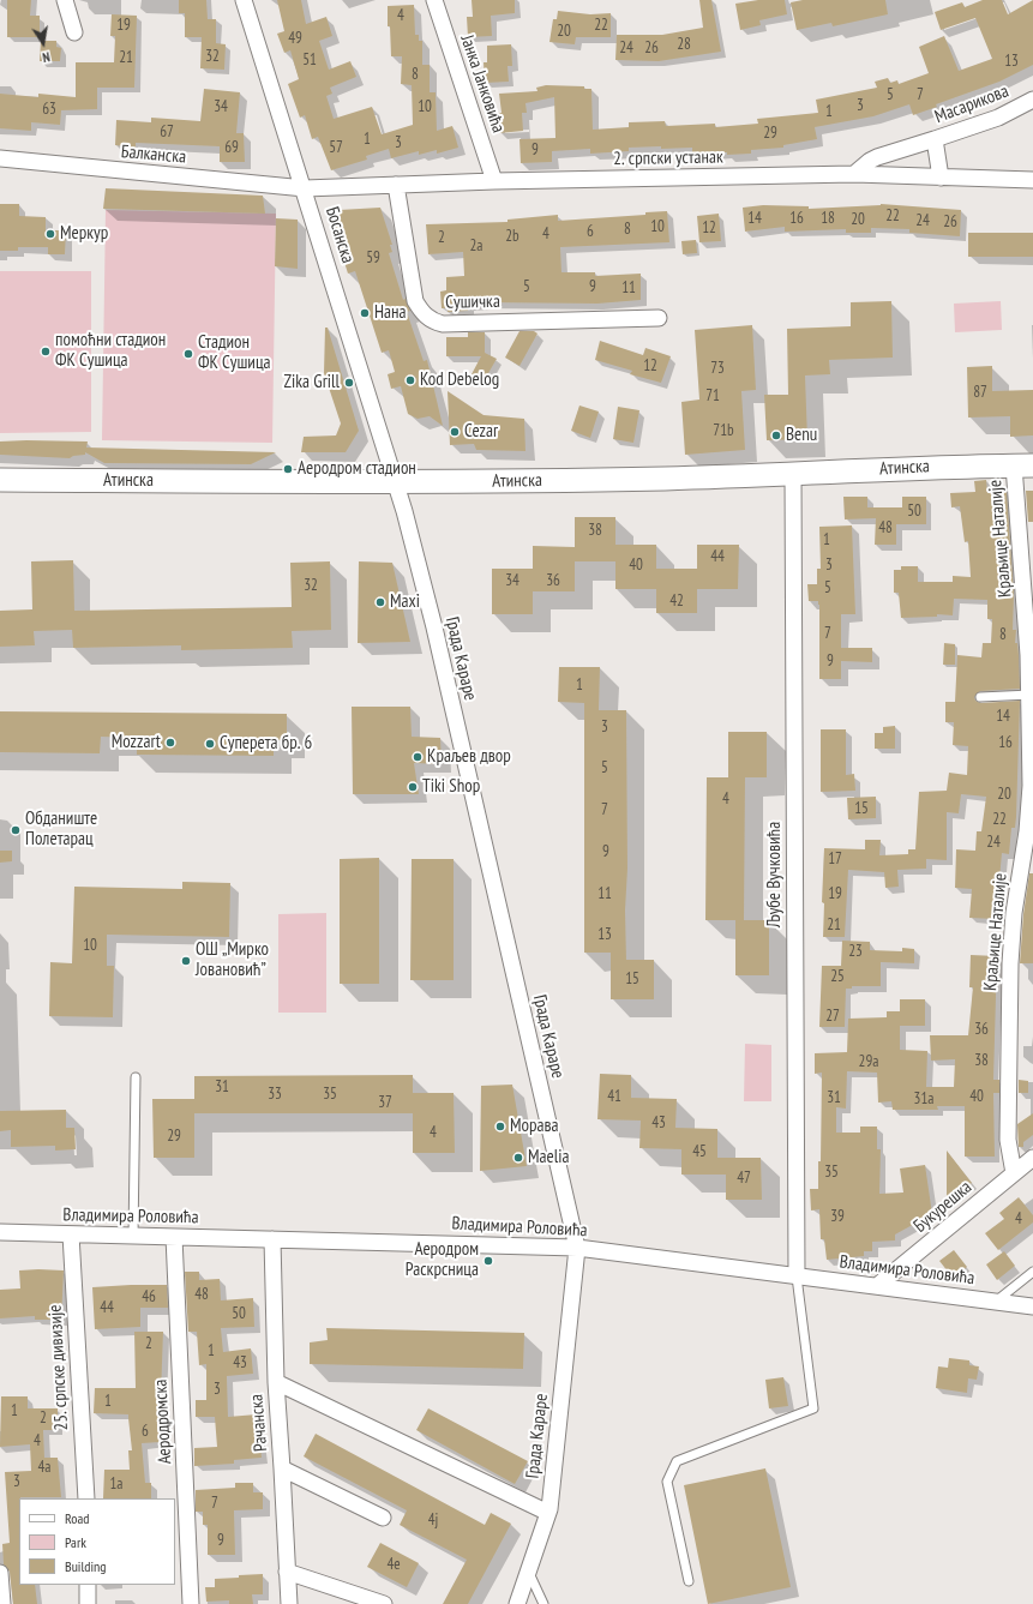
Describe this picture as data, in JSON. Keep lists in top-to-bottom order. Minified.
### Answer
{"streets":{"street":["Јанка Јанковића","Масарикова","Балканска","2. српски устанак","Босанска","Сушичка","Атинска","Краљице Наталије","Града Караре","Љубе Вучковића","Букурешка","Владимира Роловића","25. српске дивизије","Аеродромска","Рачанска"]},"crossings":[["Јанка Јанковића","2. српски устанак"],["Масарикова","2. српски устанак"],["Балканска","2. српски устанак"],["Балканска","Босанска"],["2. српски устанак","Босанска"],["2. српски устанак","Сушичка"],["Босанска","Атинска"],["Босанска","Града Караре"],["Атинска","Краљице Наталије"],["Атинска","Града Караре"],["Атинска","Љубе Вучковића"],["Краљице Наталије","Букурешка"],["Града Караре","Владимира Роловића"],["Љубе Вучковића","Владимира Роловића"],["Букурешка","Владимира Роловића"],["Владимира Роловића","25. српске дивизије"],["Владимира Роловића","Аеродромска"],["Владимира Роловића","Рачанска"]],"places":["Меркур","Нана","помоћни стадион ФК Сушица","Стадион ФК Сушица","Kod Debelog","Zika Grill","Cezar","Benu","Аеродром стадион","Maxi","Mozzart","Суперета бр. 6","Краљев двор","Tiki Shop","Обданиште Полетарац","ОШ „Мирко Јовановић”","Морава","Maelia","Аеродром Раскрсница"],"house_numbers":["4","19","22","20","49","28","24","26","32","21","51","13","8","5","7","3","34","10","63","1","67","29","1","3","69","57","9","22","14","16","18","20","24","26","10","12","8","6","4","2b","2","2a","59","5","9","11","12","73","87","71","71b","50","48","38","1","44","40","3","34","36","32","5","42","7","8","9","1","14","3","16","5","20","4","15","7","22","24","9","17","11","19","21","13","10","23","25","15","27","36","38","29a","31","33","35","41","40","31","31a","37","43","4","29","45","35","47","39","4","48","46","44","50","2","1","43","3","1","1","2","6","4","4a","3","1a","7","4j","9","4e"],"legend":["Road","Park","Building"],"north":"bottom"}
